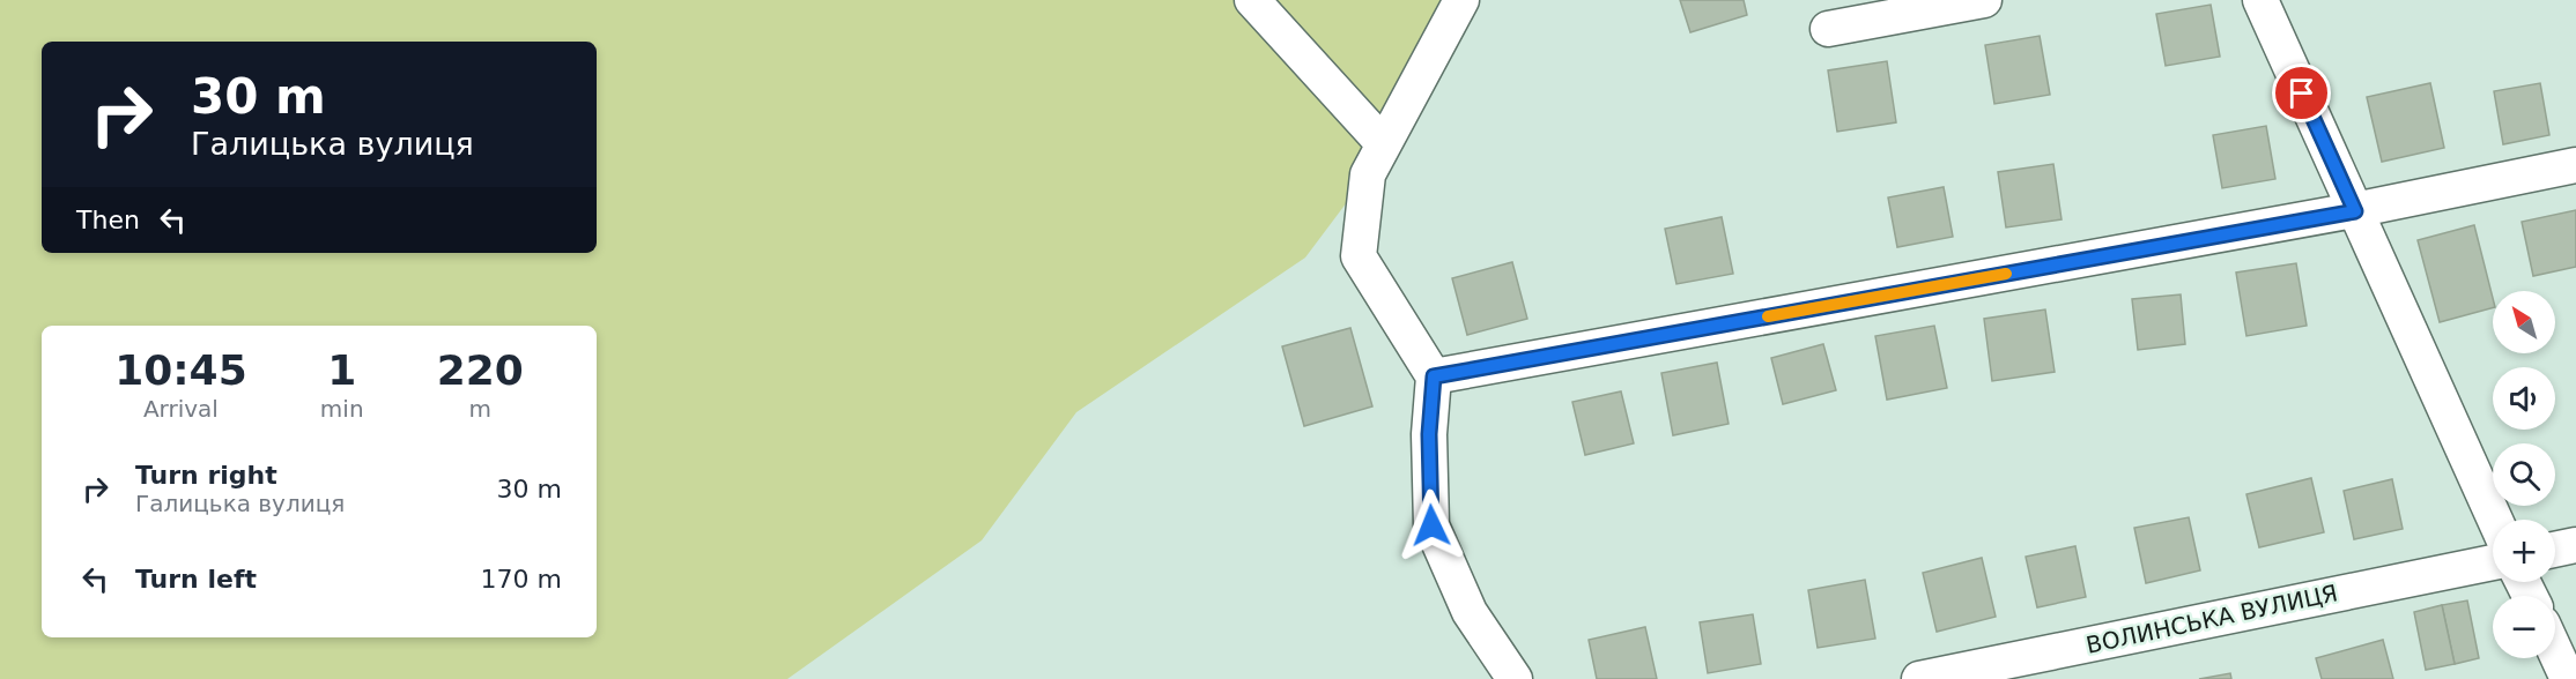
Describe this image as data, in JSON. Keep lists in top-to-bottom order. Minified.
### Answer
{"streets":{"street":["ВОЛИНСЬКА ВУЛИЦЯ"]},"north":"top left","page":{"turn":["30 m","Галицька вулиця"],"then":"Then","map_buttons":["+","−"],"eta":["10:45","Arrival","1","min","220","m"],"list":[{"name":"Turn right","note":"Галицька вулиця","value":"30 m"},{"name":"Turn left","value":"170 m"}]}}
